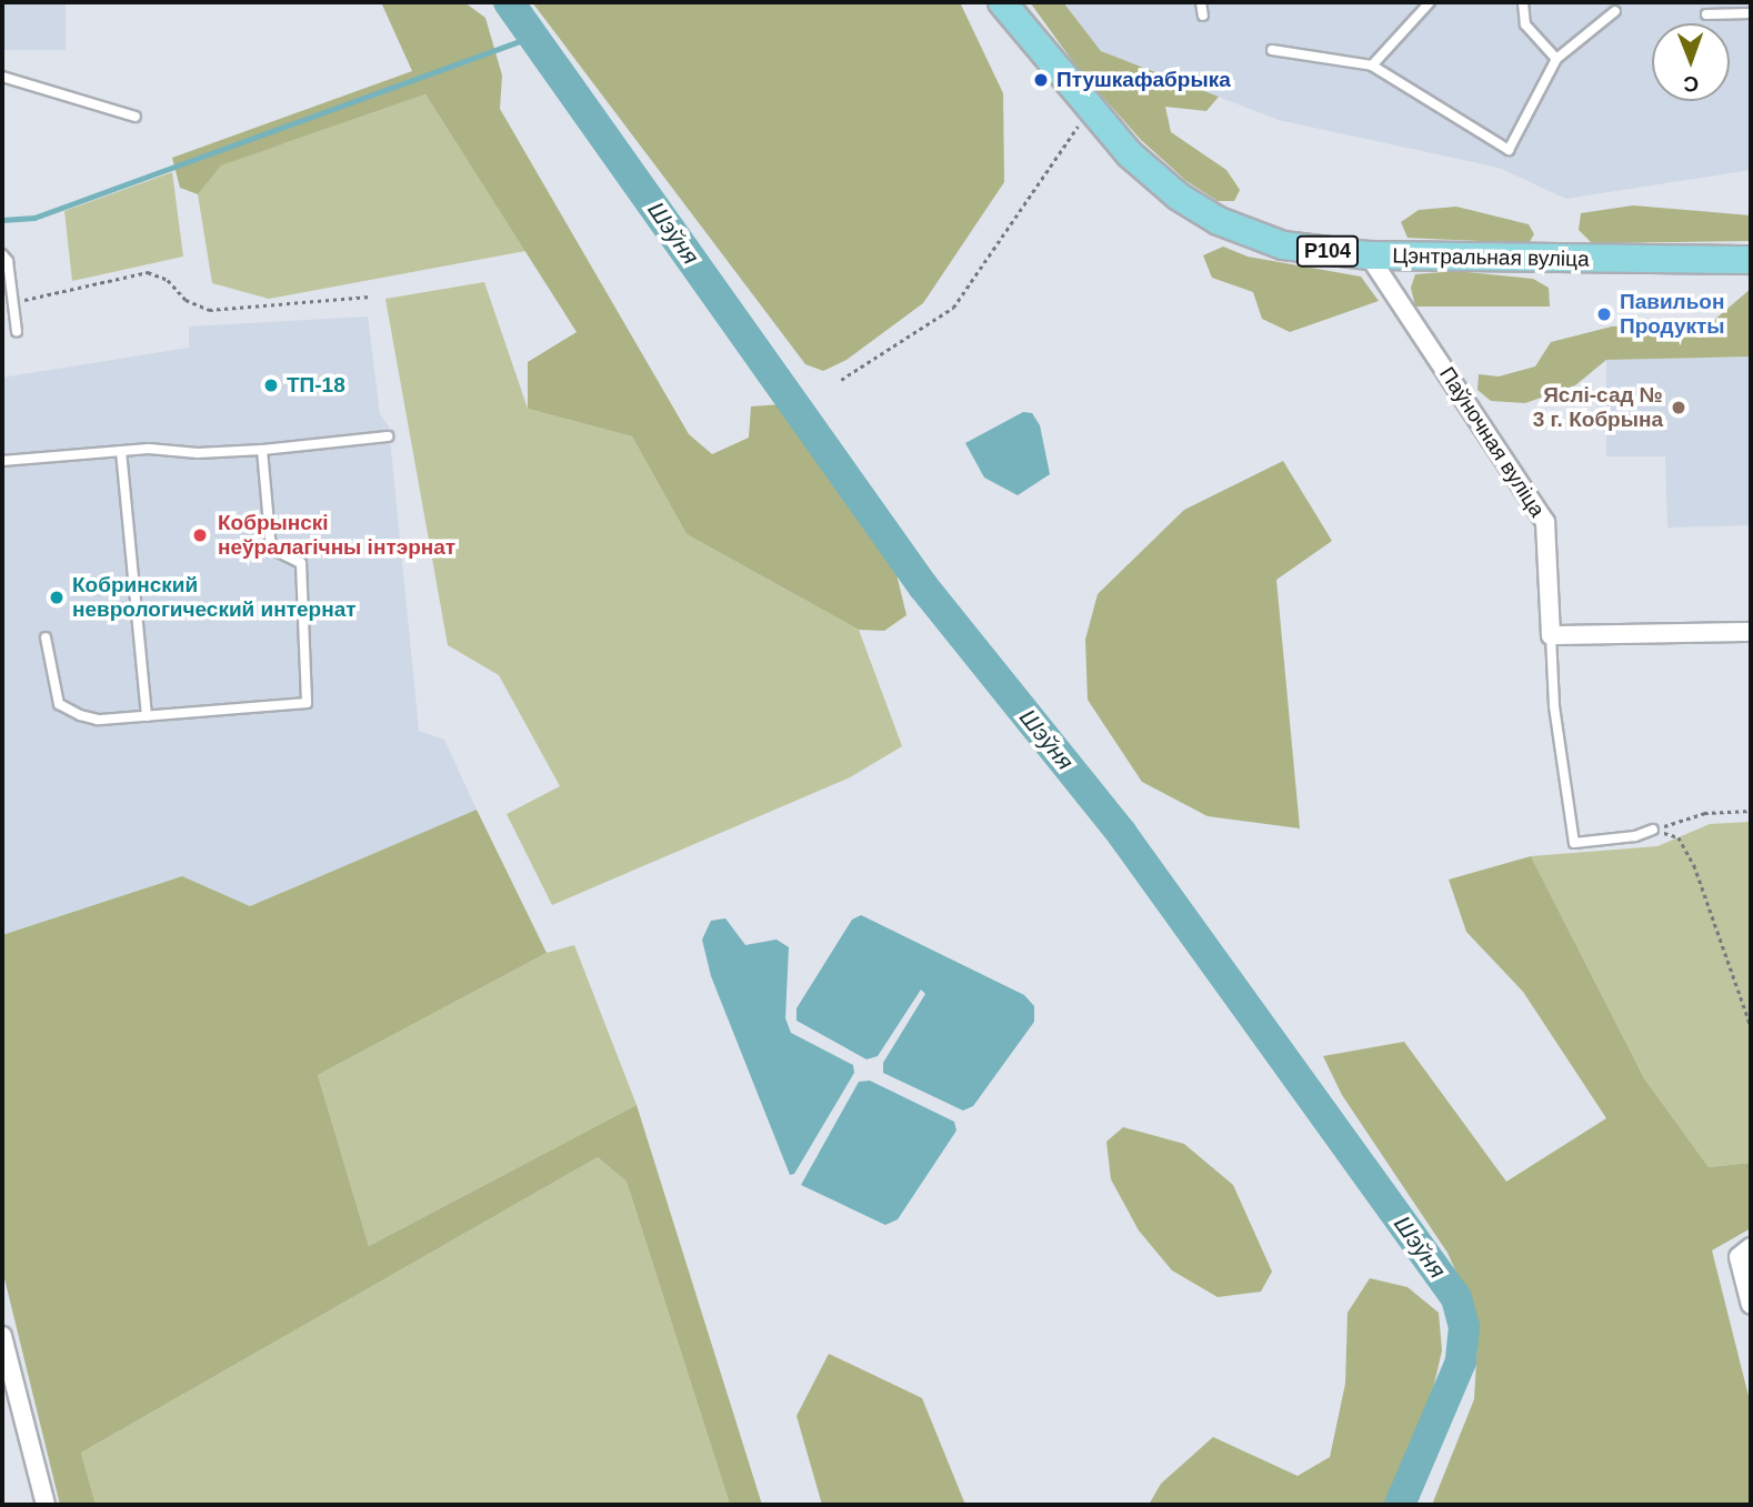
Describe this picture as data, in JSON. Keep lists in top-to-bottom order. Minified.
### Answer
{"streets":{"main road":["Р104","Цэнтральная вуліца"],"street":["Паўночная вуліца"]},"crossings":[["Цэнтральная вуліца","Паўночная вуліца"]],"water":["Шэўня"],"places":["Птушкафабрыка","Павильон Продукты","ТП-18","Яслі-сад № 3 г. Кобрына","Кобрынскі неўралагічны інтэрнат","Кобринский неврологический интернат"],"north":"bottom"}
